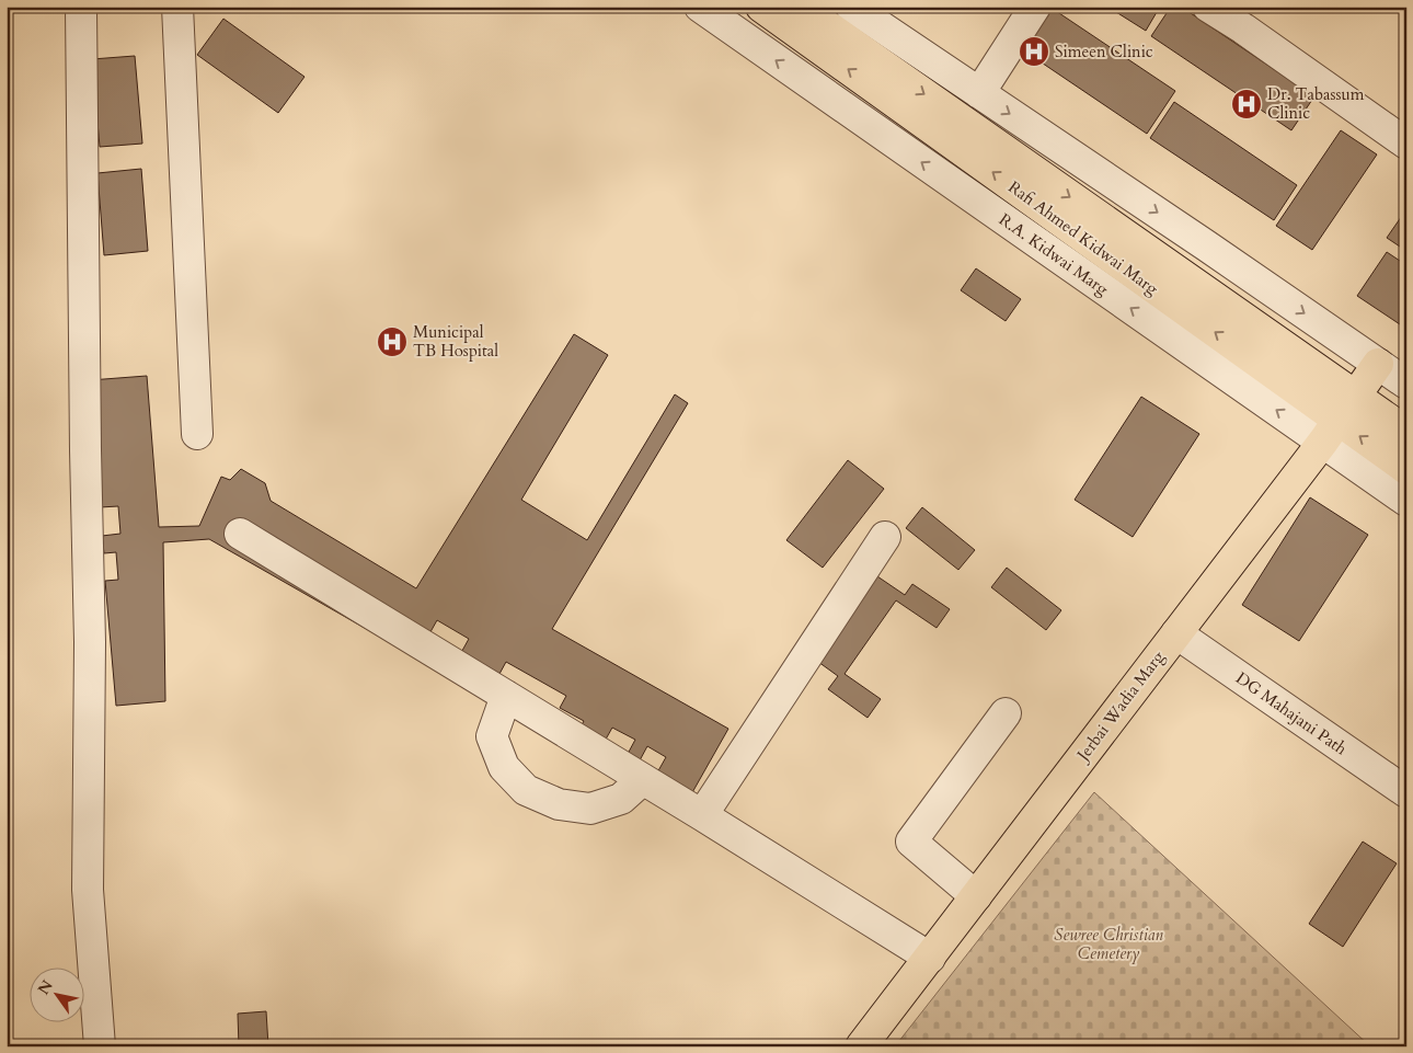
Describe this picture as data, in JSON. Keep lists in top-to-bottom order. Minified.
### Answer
{"streets":{"main road":["Rafi Ahmed Kidwai Marg","Jerbai Wadia Marg"],"street":["R.A. Kidwai Marg","DG Mahajani Path"]},"crossings":[["Rafi Ahmed Kidwai Marg","R.A. Kidwai Marg"],["Rafi Ahmed Kidwai Marg","Jerbai Wadia Marg"],["R.A. Kidwai Marg","Jerbai Wadia Marg"],["Jerbai Wadia Marg","DG Mahajani Path"]],"parks":["Sewree Christian Cemetery"],"places":{"hospital":["Simeen Clinic","Dr. Tabassum Clinic","Municipal TB Hospital"]},"north":"top left"}
